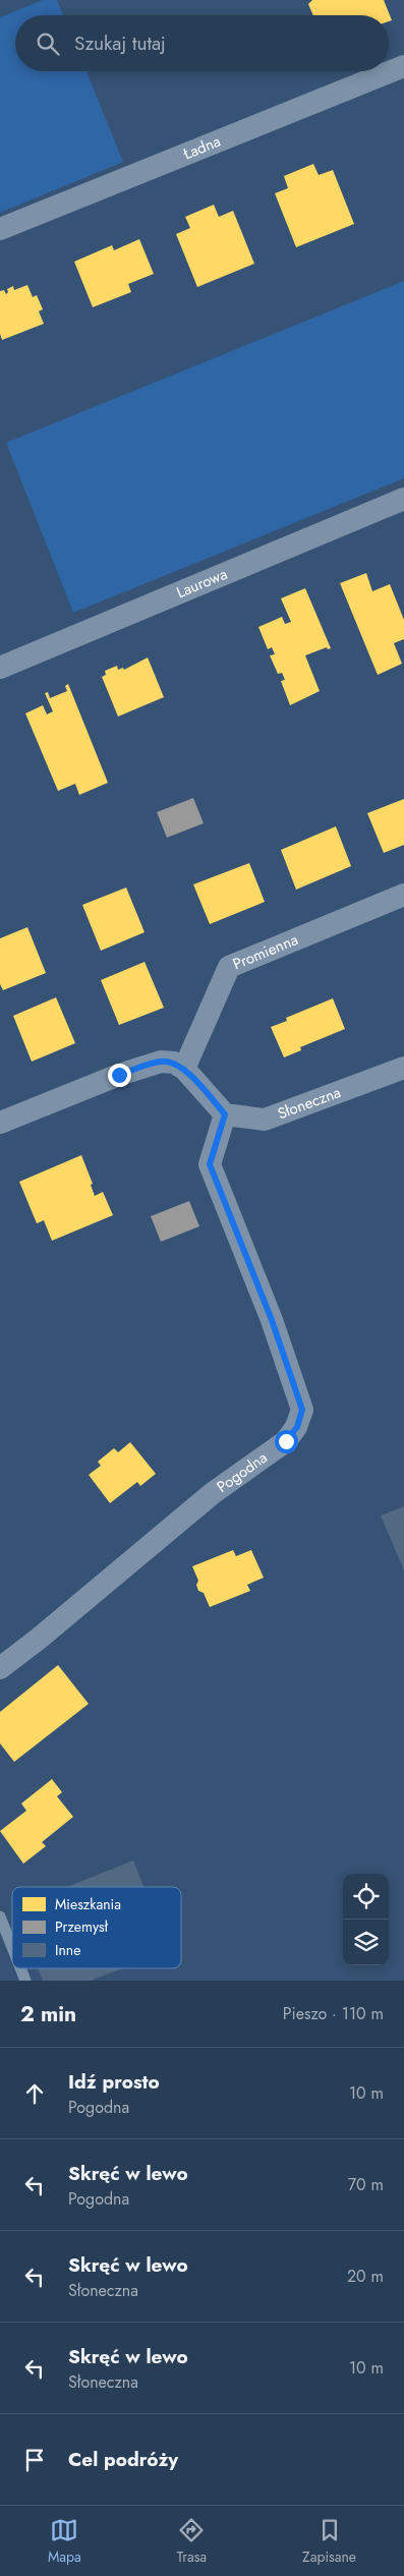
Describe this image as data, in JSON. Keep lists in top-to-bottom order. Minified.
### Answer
{"streets":{"street":["Ładna","Laurowa","Promienna","Słoneczna","Pogodna"]},"crossings":[["Słoneczna","Pogodna"]],"legend":["Mieszkania","Przemysł","Inne"],"page":{"search":"Szukaj tutaj","heading":["2 min","Pieszo · 110 m"],"list":[["Idź prosto","Pogodna","10 m"],["Skręć w lewo","Pogodna","70 m"],["Skręć w lewo","Słoneczna","20 m"],["Skręć w lewo","Słoneczna","10 m"],"Cel podróży"],"nav":["Mapa","Trasa","Zapisane"]}}
